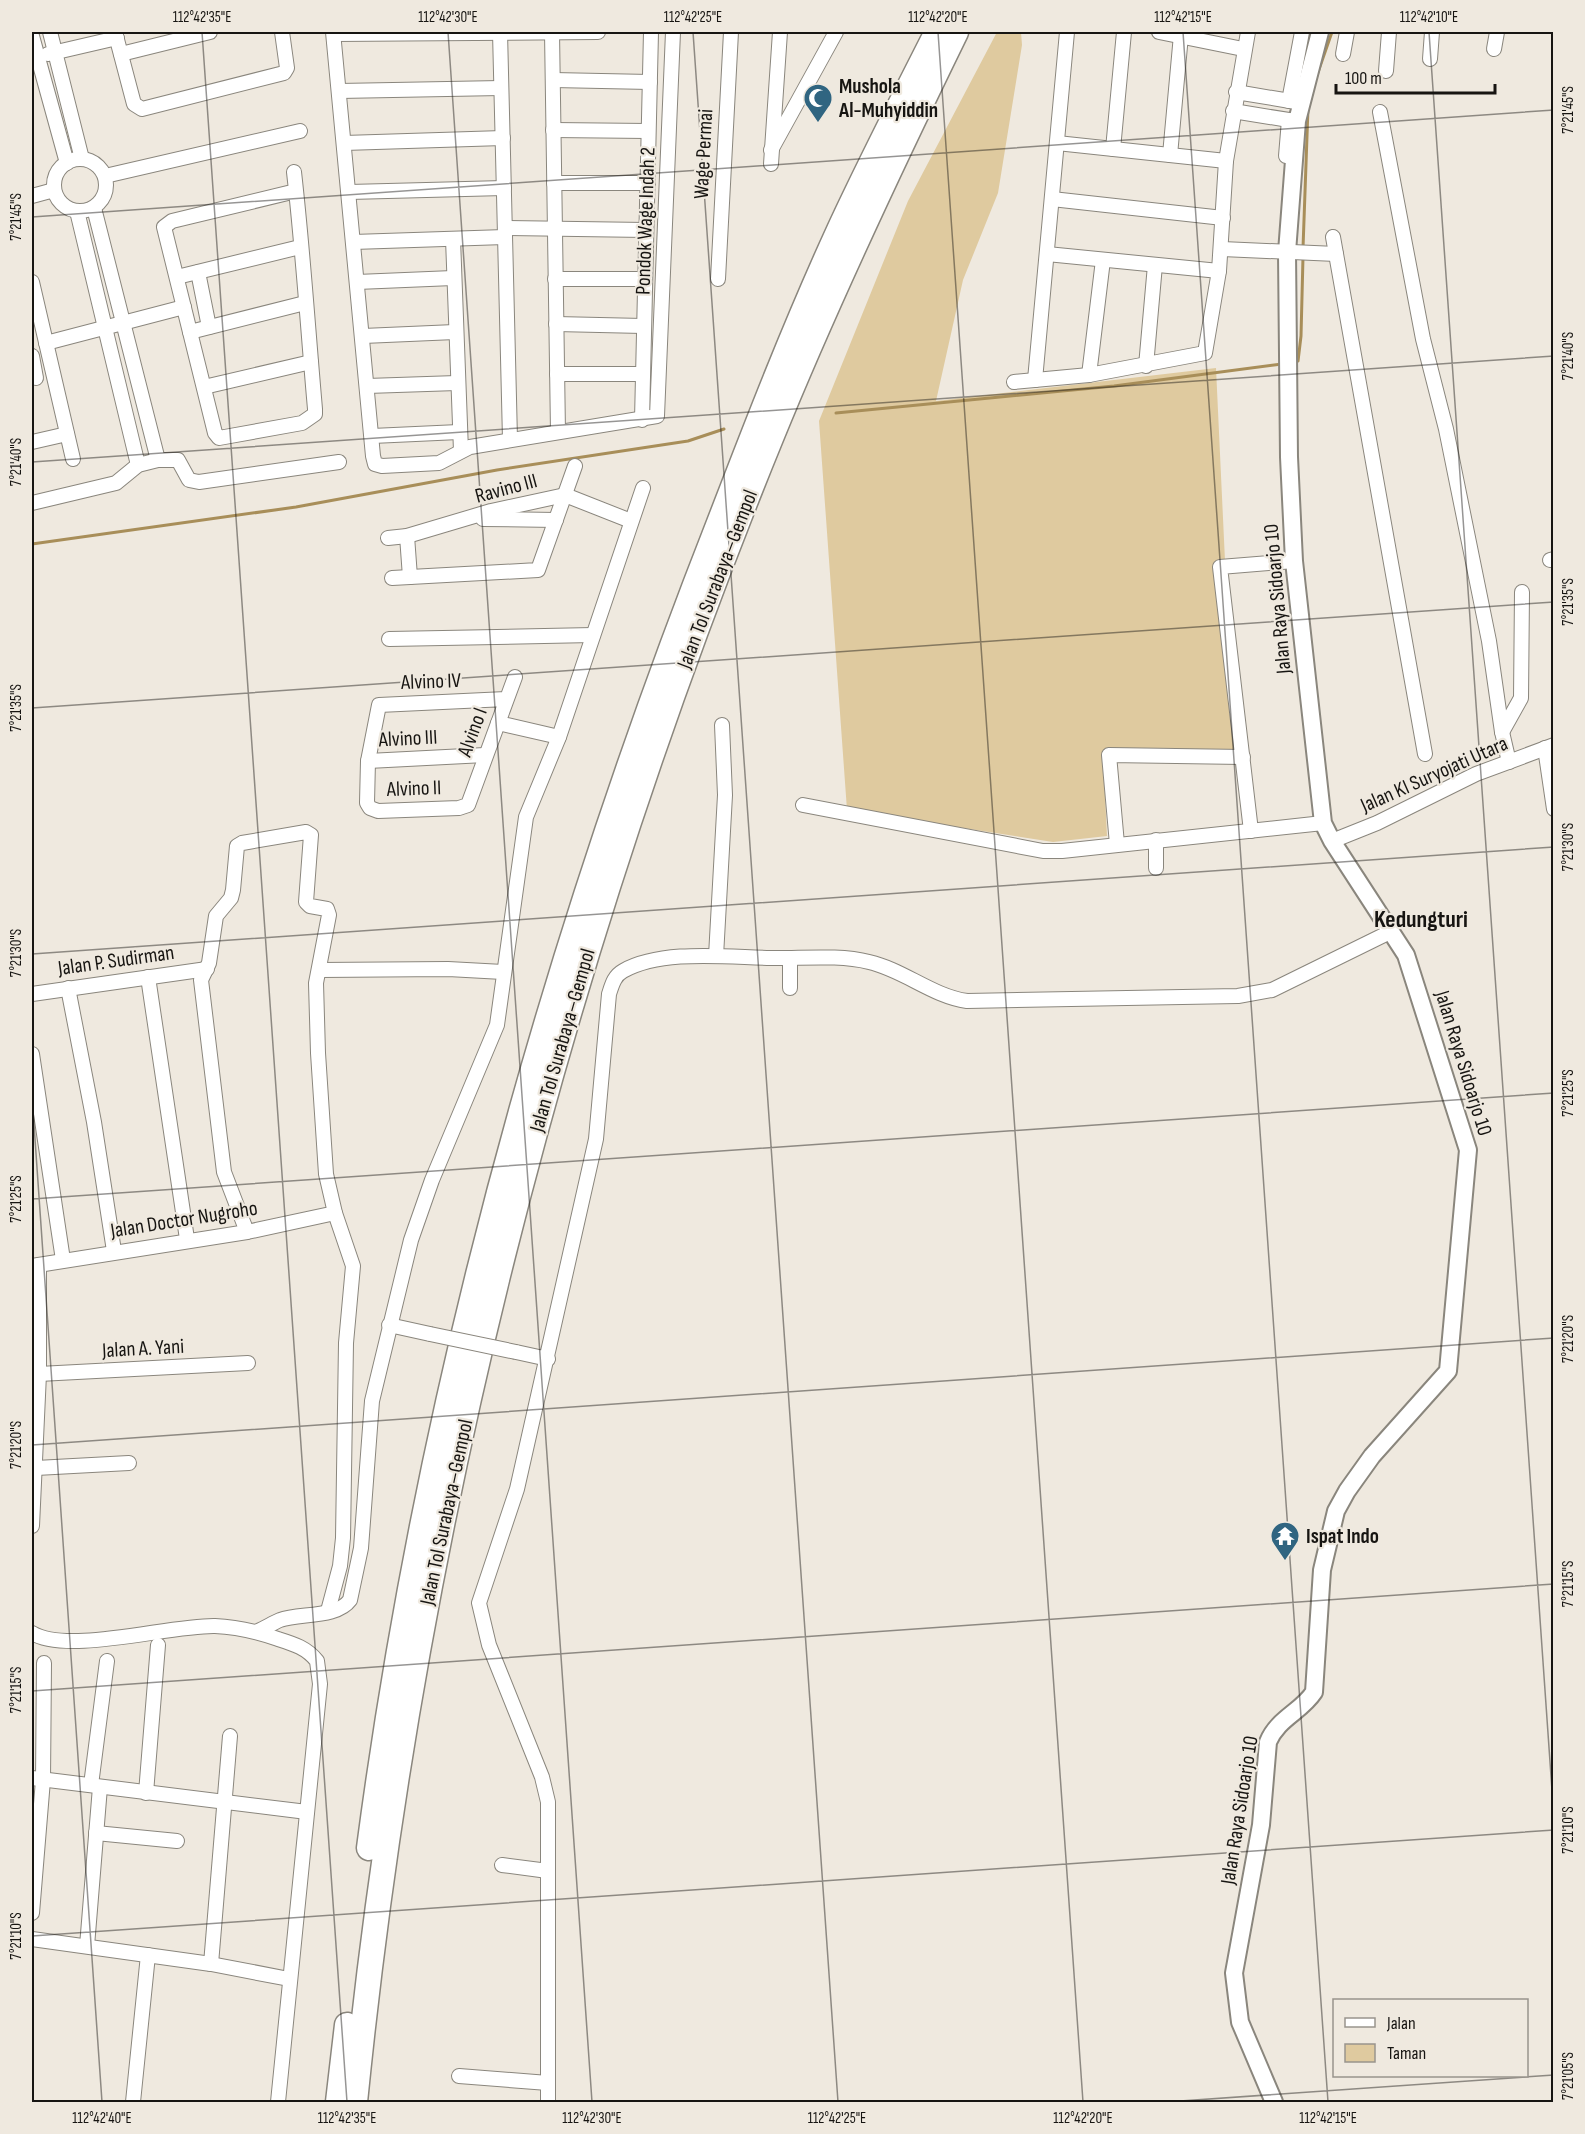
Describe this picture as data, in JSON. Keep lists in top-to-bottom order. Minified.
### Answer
{"streets":{"highway":["Jalan Tol Surabaya–Gempol"],"street":["Wage Permai","Pondok Wage Indah 2","Ravino III","Jalan Raya Sidoarjo 10","Alvino IV","Alvino I","Alvino III","Jalan KI Suryojati Utara","Alvino II","Jalan P. Sudirman","Jalan Doctor Nugroho","Jalan A. Yani"]},"crossings":[["Jalan Raya Sidoarjo 10","Jalan KI Suryojati Utara"],["Alvino IV","Alvino I"],["Alvino IV","Alvino III"],["Alvino IV","Alvino II"],["Alvino I","Alvino III"],["Alvino I","Alvino II"],["Alvino III","Alvino II"]],"districts":["Kedungturi"],"places":{"mosque":["Mushola Al-Muhyiddin"],"temple":["Ispat Indo"]},"legend":["Jalan","Taman"],"scale_bar":"100 m","coordinates":["112°42'35\"E","112°42'30\"E","112°42'25\"E","112°42'20\"E","112°42'15\"E","112°42'10\"E","7°21'45\"S","7°21'40\"S","7°21'35\"S","7°21'30\"S","7°21'25\"S","7°21'20\"S","7°21'15\"S","7°21'10\"S","7°21'05\"S","112°42'40\"E"]}
